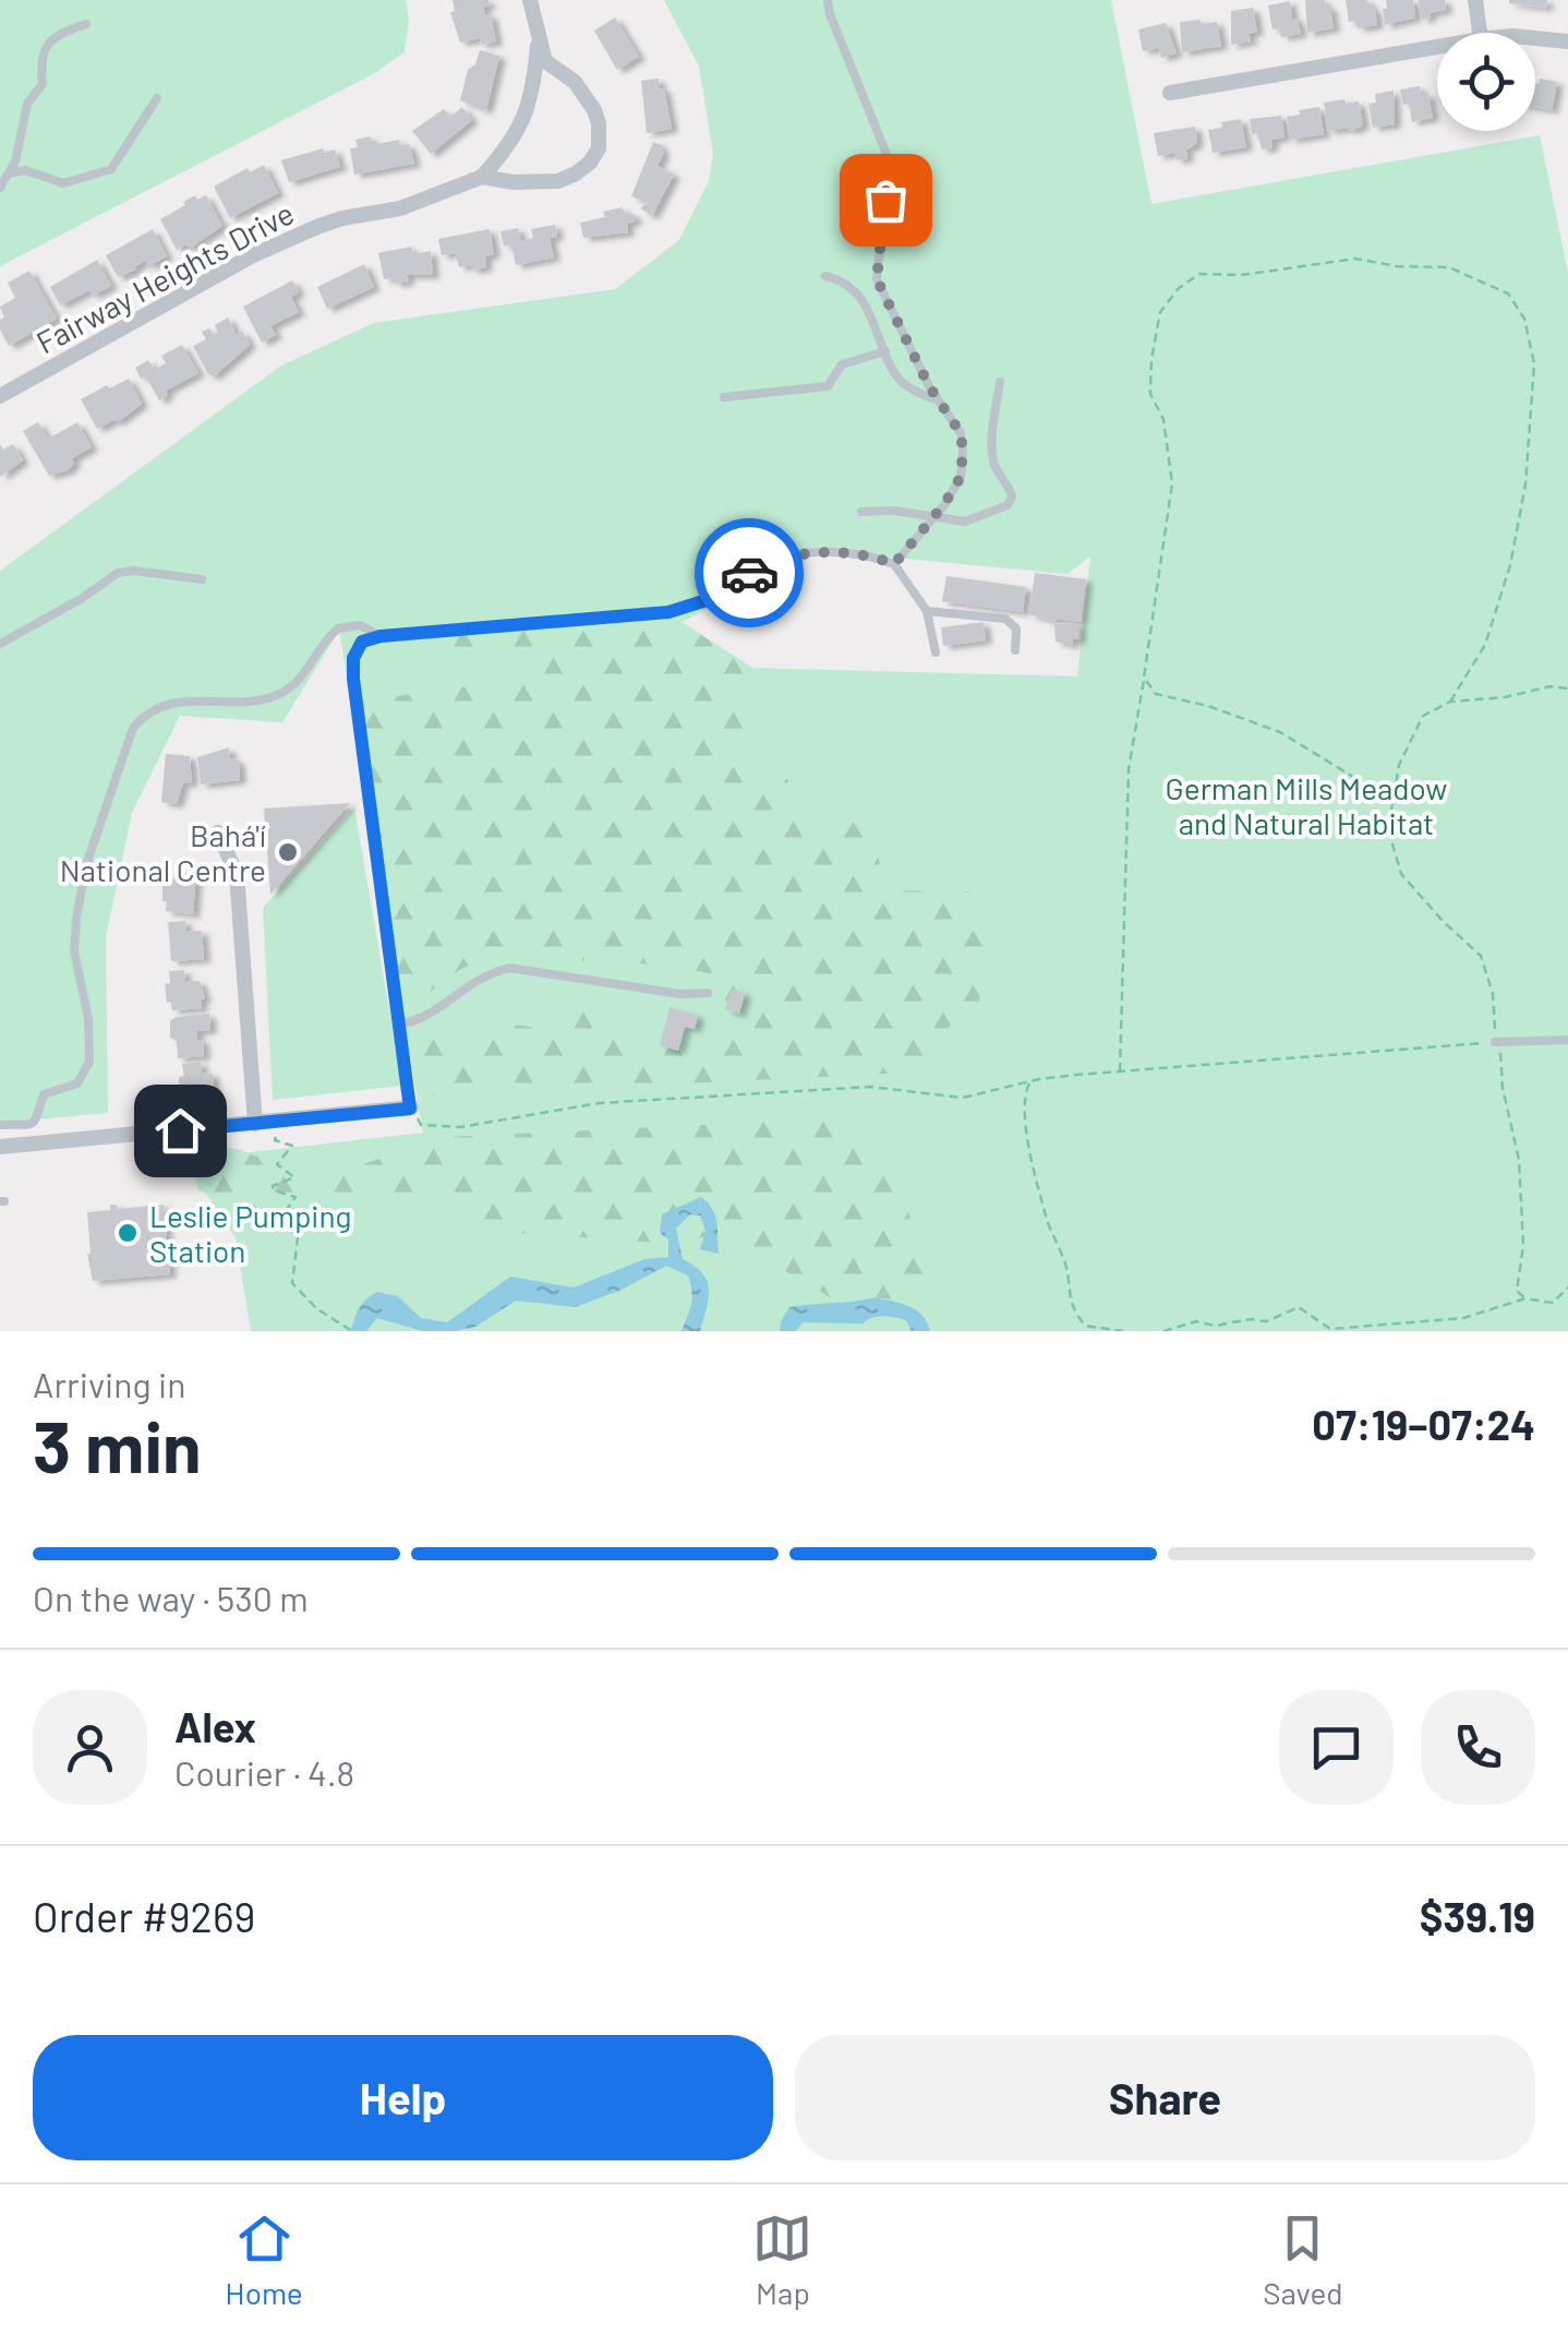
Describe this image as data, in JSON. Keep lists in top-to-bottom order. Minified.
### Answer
{"streets":{"street":["Fairway Heights Drive"]},"parks":["German Mills Meadow and Natural Habitat"],"places":["Bahá'í National Centre","Leslie Pumping Station"],"page":{"heading":["3 min","Arriving in","07:19–07:24"],"panel":["Alex","Courier · 4.8","Order #9269","$39.19"],"bar":"On the way · 530 m","buttons":["Help","Share"],"tabs":["Home","Map","Saved"]}}
